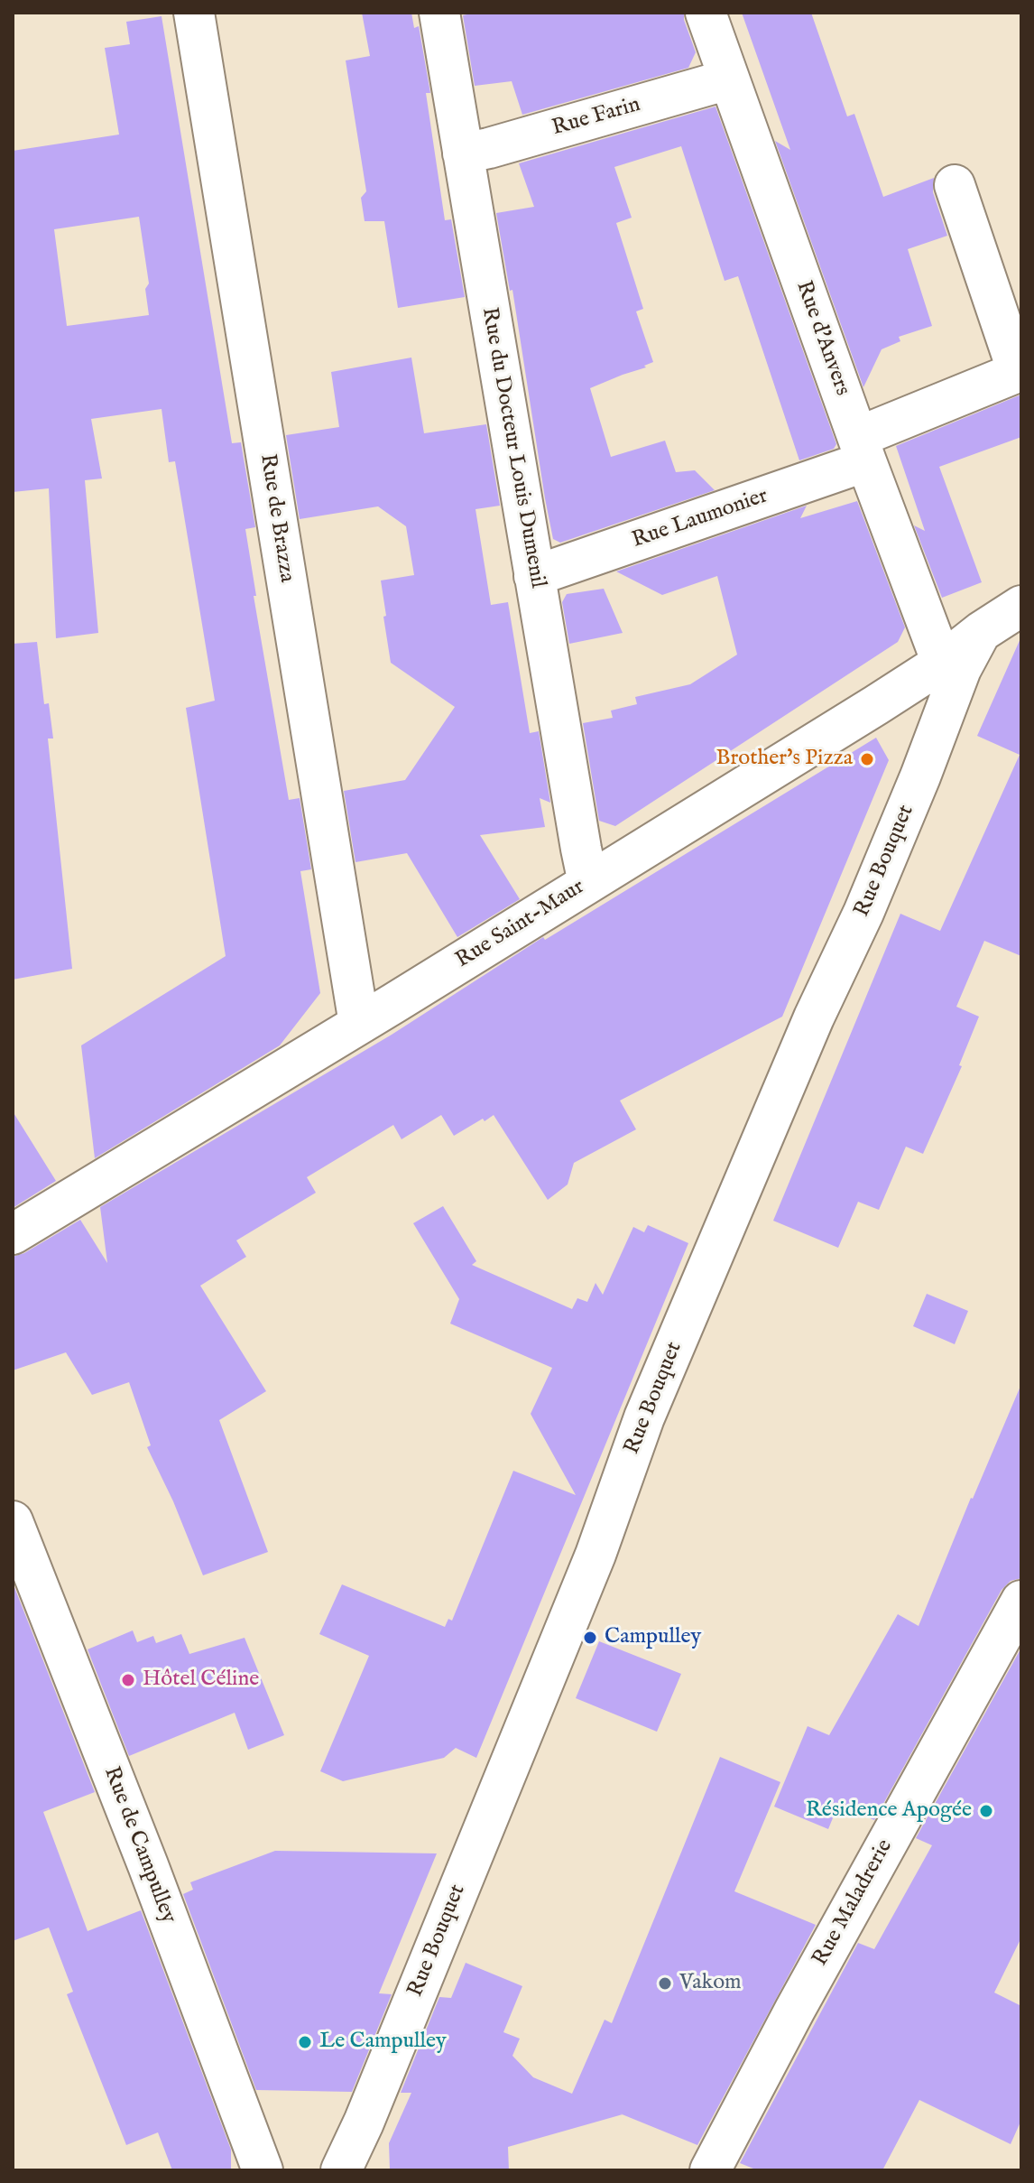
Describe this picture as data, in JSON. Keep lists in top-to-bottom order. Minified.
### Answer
{"streets":{"street":["Rue Farin","Rue d'Anvers","Rue du Docteur Louis Dumenil","Rue de Brazza","Rue Laumonier","Rue Bouquet","Rue Saint-Maur","Rue de Campulley","Rue Maladrerie"]},"crossings":[["Rue Farin","Rue d'Anvers"],["Rue Farin","Rue du Docteur Louis Dumenil"],["Rue d'Anvers","Rue Laumonier"],["Rue d'Anvers","Rue Saint-Maur"],["Rue du Docteur Louis Dumenil","Rue Laumonier"],["Rue du Docteur Louis Dumenil","Rue Saint-Maur"],["Rue de Brazza","Rue Saint-Maur"],["Rue Bouquet","Rue Saint-Maur"]],"places":["Brother's Pizza","Campulley","Hôtel Céline","Résidence Apogée","Vakom","Le Campulley"]}
